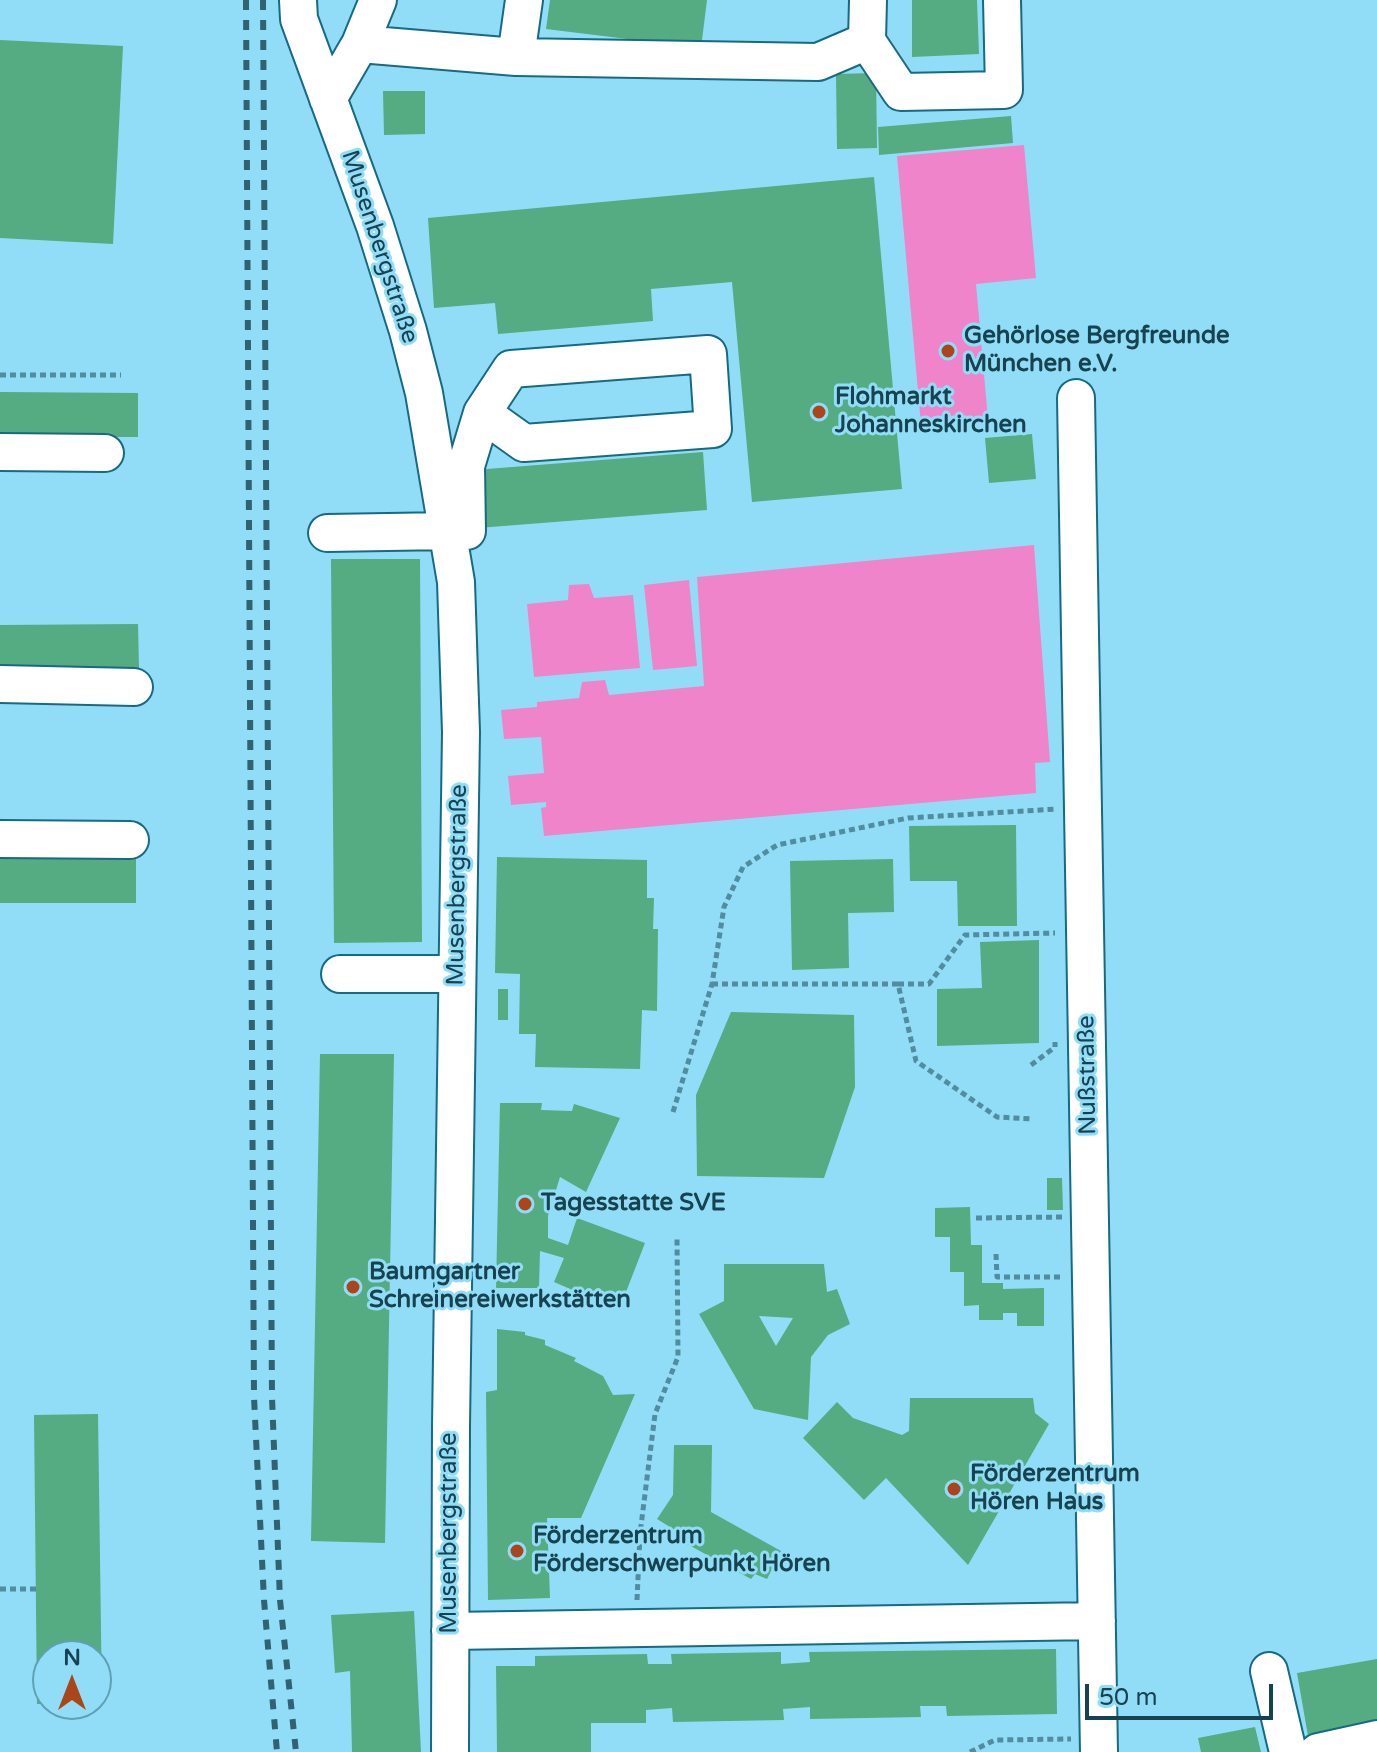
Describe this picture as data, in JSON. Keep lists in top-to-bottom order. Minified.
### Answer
{"streets":{"street":["Musenbergstraße","Nußstraße"]},"places":["Gehörlose Bergfreunde München e.V.","Flohmarkt Johanneskirchen","Tagesstatte SVE","Baumgartner Schreinereiwerkstätten","Förderzentrum Hören Haus","Förderzentrum Förderschwerpunkt Hören"],"scale_bar":"50 m","north":"top"}
